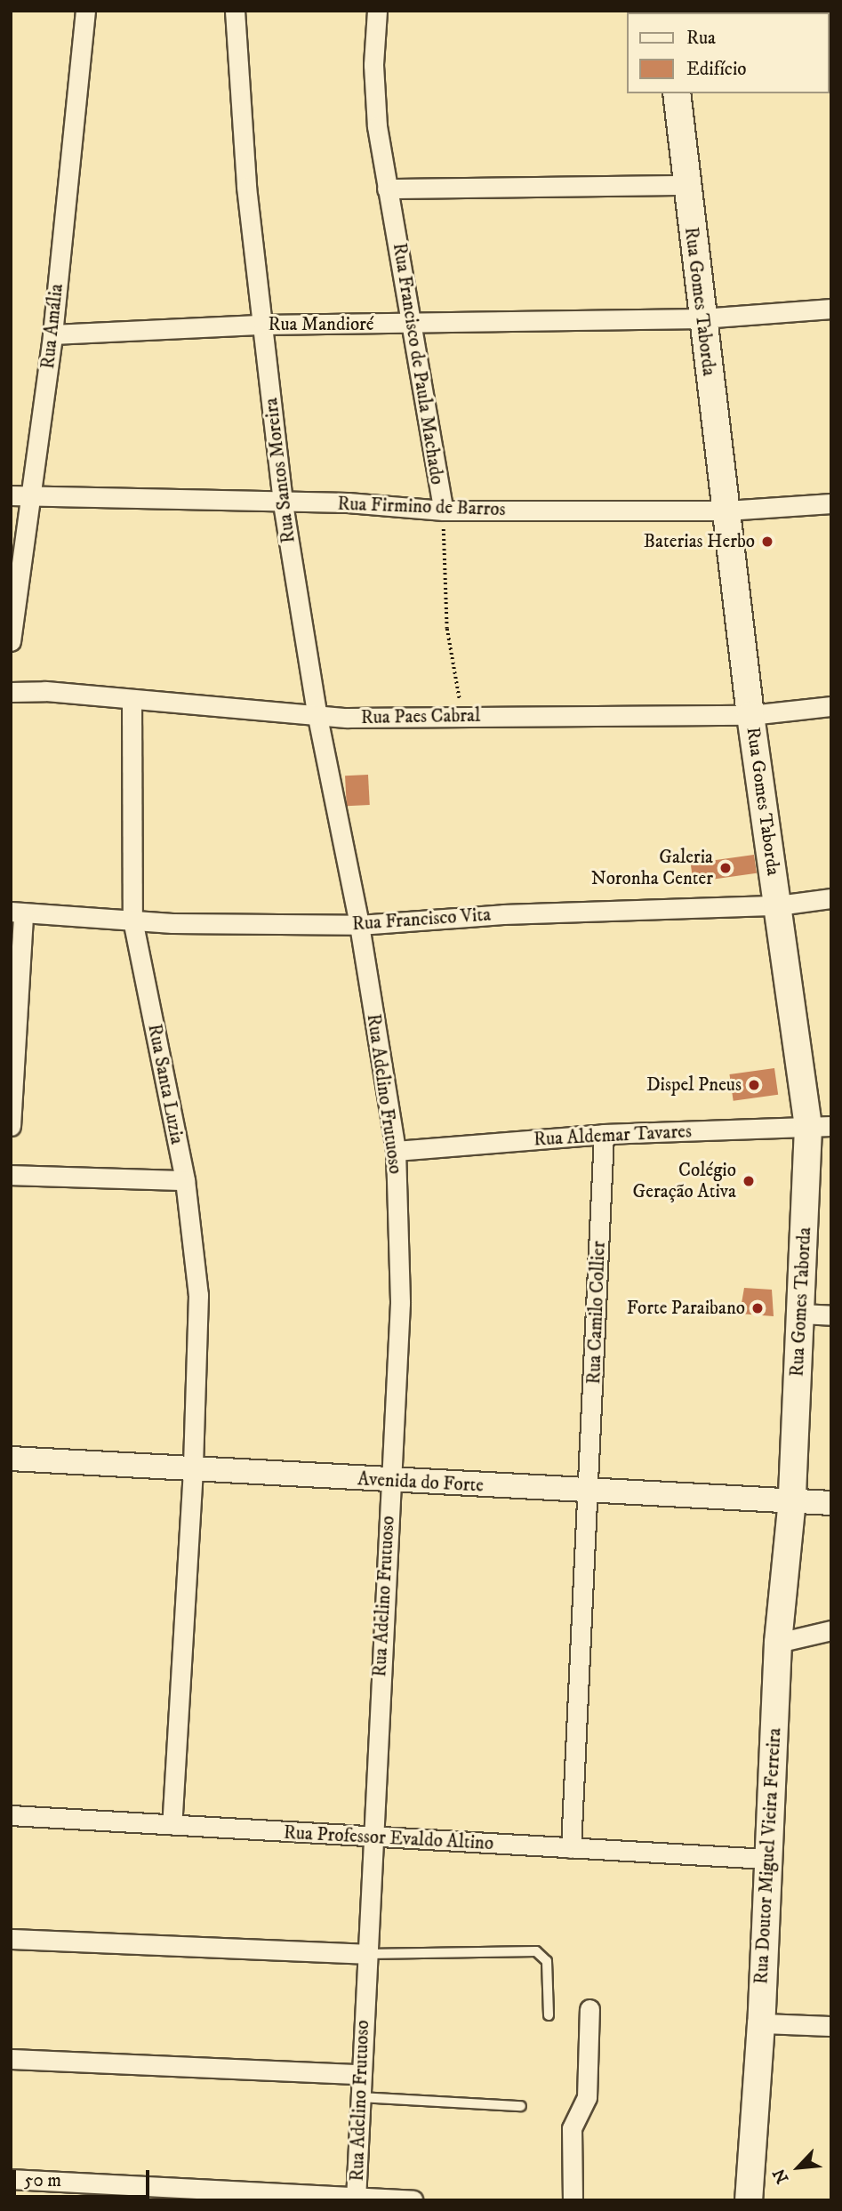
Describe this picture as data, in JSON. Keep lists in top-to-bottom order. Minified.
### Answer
{"streets":{"main road":["Rua Gomes Taborda","Rua Doutor Miguel Vieira Ferreira"],"street":["Rua Mandioré","Rua Amália","Rua Francisco de Paula Machado","Rua Santos Moreira","Rua Firmino de Barros","Rua Paes Cabral","Rua Francisco Vita","Rua Santa Luzia","Rua Adelino Frutuoso","Rua Aldemar Tavares","Rua Camilo Collier","Avenida do Forte","Rua Professor Evaldo Altino"]},"crossings":[["Rua Gomes Taborda","Rua Mandioré"],["Rua Gomes Taborda","Rua Firmino de Barros"],["Rua Gomes Taborda","Rua Paes Cabral"],["Rua Gomes Taborda","Rua Francisco Vita"],["Rua Gomes Taborda","Rua Aldemar Tavares"],["Rua Gomes Taborda","Avenida do Forte"],["Rua Gomes Taborda","Rua Doutor Miguel Vieira Ferreira"],["Rua Mandioré","Rua Amália"],["Rua Mandioré","Rua Francisco de Paula Machado"],["Rua Mandioré","Rua Santos Moreira"],["Rua Amália","Rua Firmino de Barros"],["Rua Francisco de Paula Machado","Rua Firmino de Barros"],["Rua Francisco de Paula Machado","Rua Paes Cabral"],["Rua Santos Moreira","Rua Firmino de Barros"],["Rua Santos Moreira","Rua Paes Cabral"],["Rua Santos Moreira","Rua Francisco Vita"],["Rua Santos Moreira","Rua Adelino Frutuoso"],["Rua Paes Cabral","Rua Santa Luzia"],["Rua Francisco Vita","Rua Santa Luzia"],["Rua Francisco Vita","Rua Adelino Frutuoso"],["Rua Santa Luzia","Avenida do Forte"],["Rua Santa Luzia","Rua Professor Evaldo Altino"],["Rua Adelino Frutuoso","Rua Aldemar Tavares"],["Rua Adelino Frutuoso","Avenida do Forte"],["Rua Adelino Frutuoso","Rua Professor Evaldo Altino"],["Rua Aldemar Tavares","Rua Camilo Collier"],["Rua Camilo Collier","Avenida do Forte"],["Rua Camilo Collier","Rua Professor Evaldo Altino"],["Avenida do Forte","Rua Doutor Miguel Vieira Ferreira"],["Rua Professor Evaldo Altino","Rua Doutor Miguel Vieira Ferreira"]],"places":["Baterias Herbo","Galeria Noronha Center","Dispel Pneus","Colégio Geração Ativa","Forte Paraibano"],"legend":["Rua","Edifício"],"scale_bar":"50 m","north":"bottom left"}
